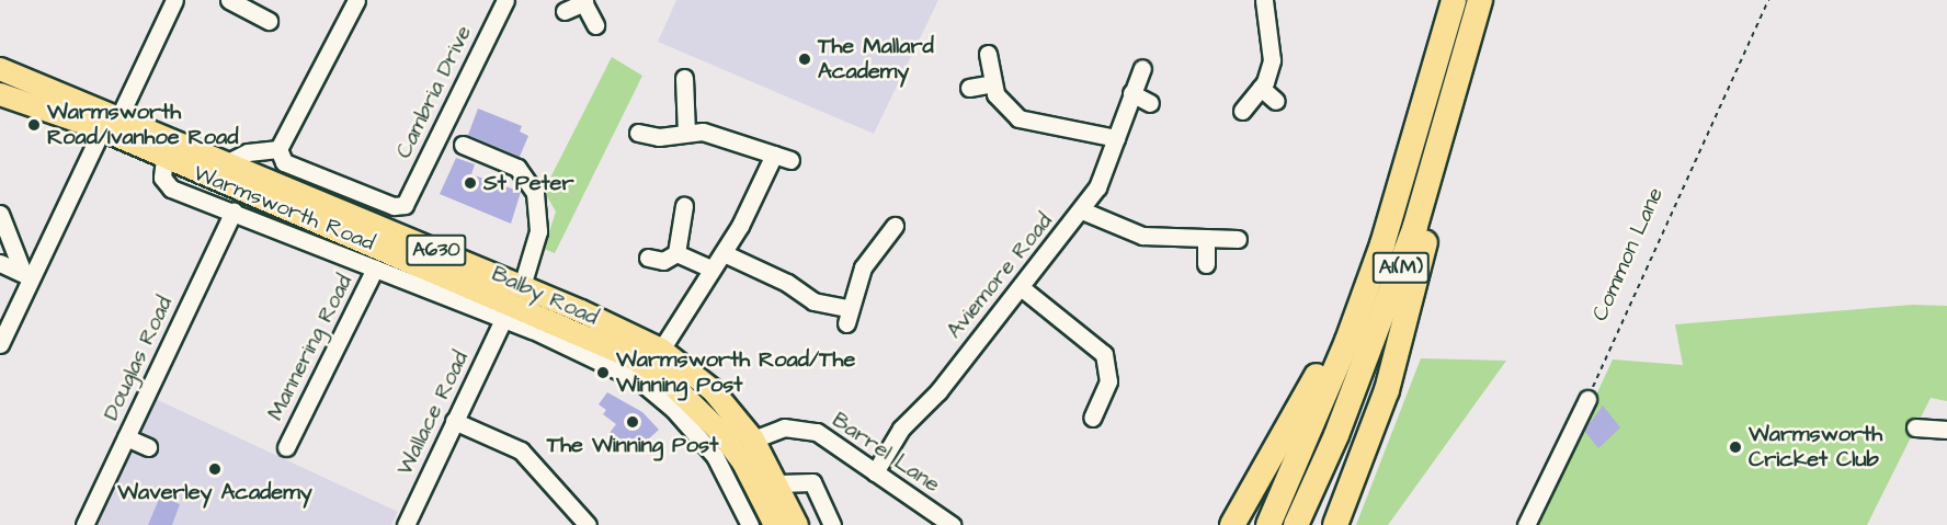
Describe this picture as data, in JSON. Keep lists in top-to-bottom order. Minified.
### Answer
{"streets":{"highway":["A1(M)"],"main road":["A630","Balby Road"],"street":["Cambria Drive","Warmsworth Road","Aviemore Road","Mannering Road","Douglas Road","Wallace Road","Barrel Lane"],"path":["Common Lane"]},"crossings":[["Cambria Drive","Warmsworth Road"],["Warmsworth Road","Balby Road"],["Warmsworth Road","Mannering Road"],["Warmsworth Road","Douglas Road"],["Warmsworth Road","Wallace Road"],["Aviemore Road","Barrel Lane"],["Balby Road","Barrel Lane"]],"places":["The Mallard Academy","Warmsworth Road/Ivanhoe Road","St Peter","Warmsworth Road/The Winning Post","The Winning Post","Warmsworth Cricket Club","Waverley Academy"]}
